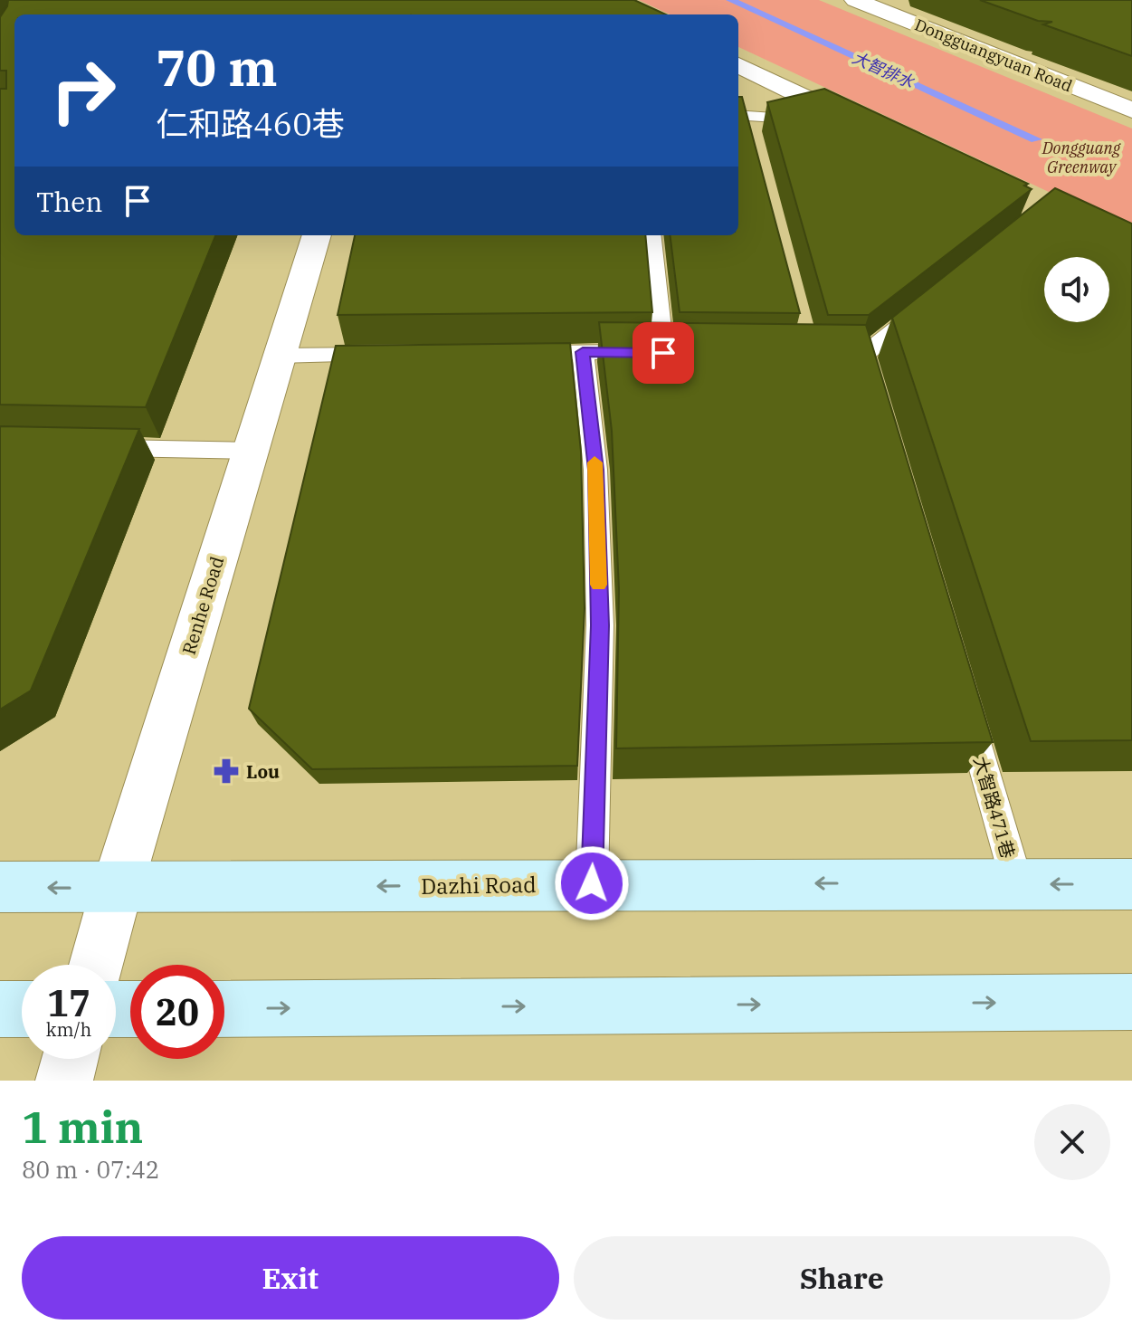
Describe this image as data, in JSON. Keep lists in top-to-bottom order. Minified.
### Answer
{"streets":{"street":["Dongguangyuan Road","Renhe Road","Dazhi Road"],"lane":["大智路471巷"]},"crossings":[["Renhe Road","Dazhi Road"],["大智路471巷","Dazhi Road"]],"water":["大智排水"],"parks":["Dongguang Greenway"],"places":{"pharmacy":["Lou"]},"page":{"turn":["70 m","仁和路460巷"],"then":"Then","speed":"17 km/h","limit":"20","heading":["1 min","80 m · 07:42"],"buttons":["Exit","Share"]}}
